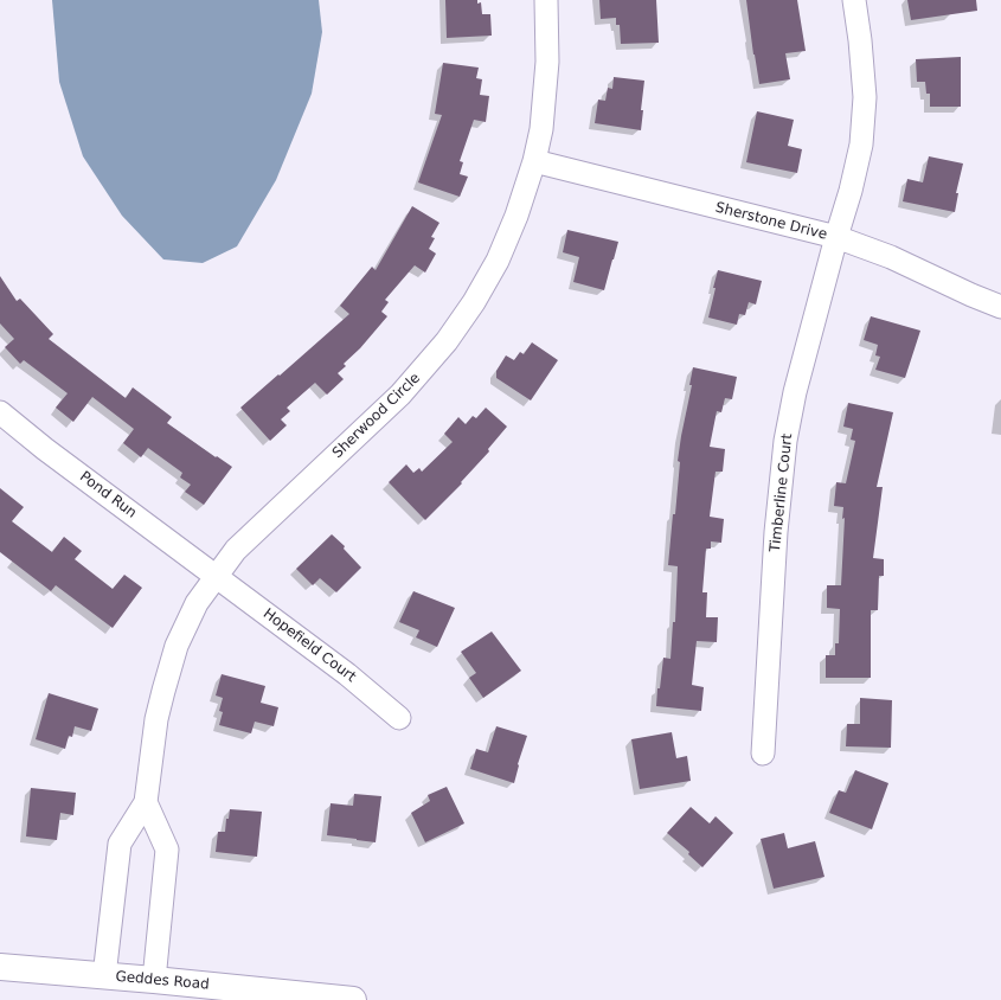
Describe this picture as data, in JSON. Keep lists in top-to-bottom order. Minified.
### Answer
{"streets":{"main road":["Geddes Road"],"street":["Sherstone Drive","Sherwood Circle","Timberline Court","Pond Run","Hopefield Court"]},"crossings":[["Sherstone Drive","Sherwood Circle"],["Sherstone Drive","Timberline Court"],["Sherwood Circle","Pond Run"],["Sherwood Circle","Hopefield Court"],["Sherwood Circle","Geddes Road"],["Pond Run","Hopefield Court"]]}
